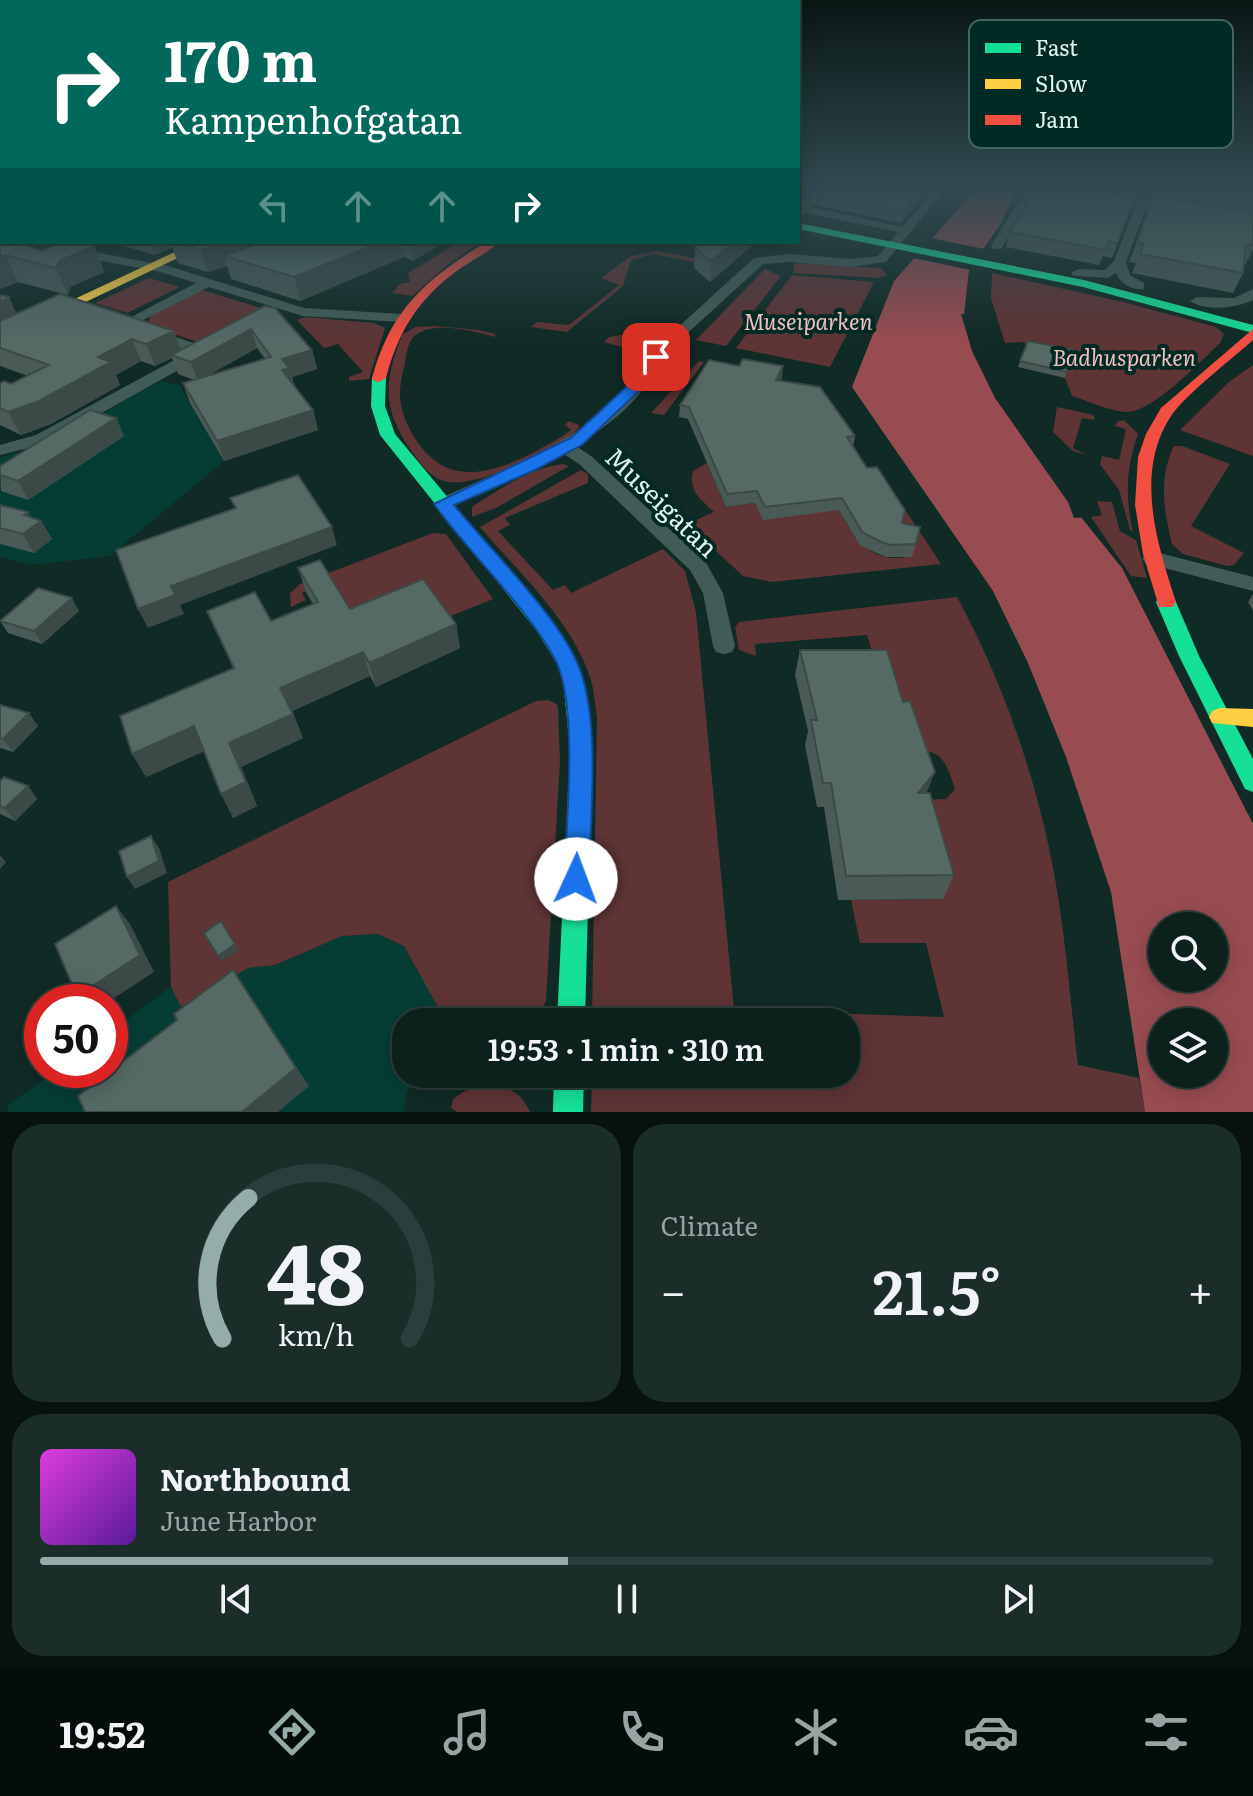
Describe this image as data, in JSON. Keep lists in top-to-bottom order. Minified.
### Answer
{"streets":{"street":["Museigatan"]},"parks":["Museiparken","Badhusparken"],"legend":["Fast","Slow","Jam"],"page":{"turn":["170 m","Kampenhofgatan"],"limit":"50","trip":"19:53 · 1 min · 310 m","tile":"Climate","heat":["−","21.5°","+"],"song":["Northbound","June Harbor"],"tabs":"19:52","gauge":["48","km/h"]}}
